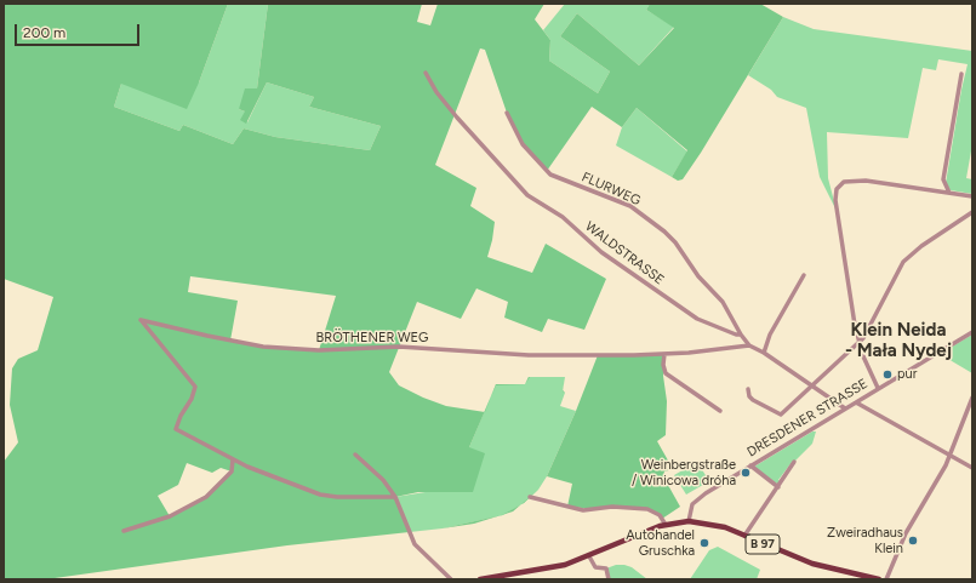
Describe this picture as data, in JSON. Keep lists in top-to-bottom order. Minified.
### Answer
{"streets":{"main road":["B 97"],"street":["FLURWEG","WALDSTRASSE","BRÖTHENER WEG","DRESDENER STRASSE"]},"crossings":[["FLURWEG","WALDSTRASSE"],["DRESDENER STRASSE","B 97"]],"districts":["Klein Neida - Mała Nydej"],"places":["pur","Weinbergstraße / Winicowa dróha","Zweiradhaus Klein","Autohandel Gruschka"],"scale_bar":"200 m"}
